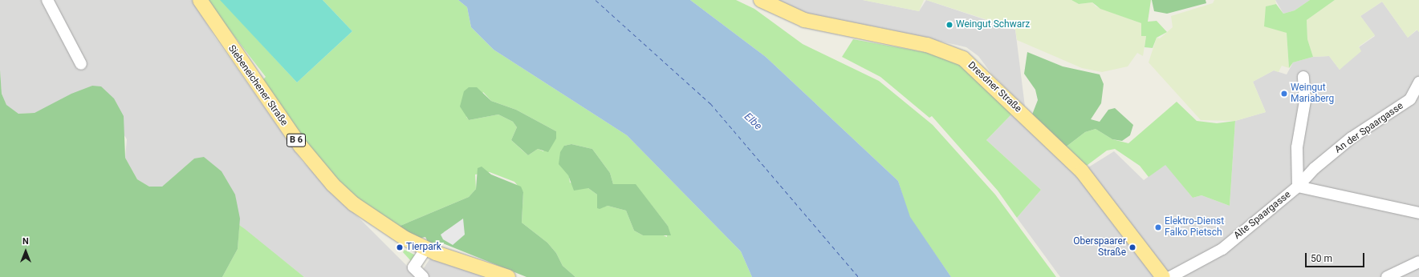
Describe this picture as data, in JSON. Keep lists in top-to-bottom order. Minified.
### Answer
{"streets":{"main road":["Siebeneichener Straße","Dresdner Straße","B 6"],"street":["An der Spaargasse","Alte Spaargasse"]},"crossings":[["An der Spaargasse","Alte Spaargasse"]],"water":["Elbe"],"places":["Weingut Schwarz","Weingut Mariaberg","Elektro-Dienst Falko Pietsch","Tierpark","Oberspaarer Straße"],"scale_bar":"50 m","north":"top"}
